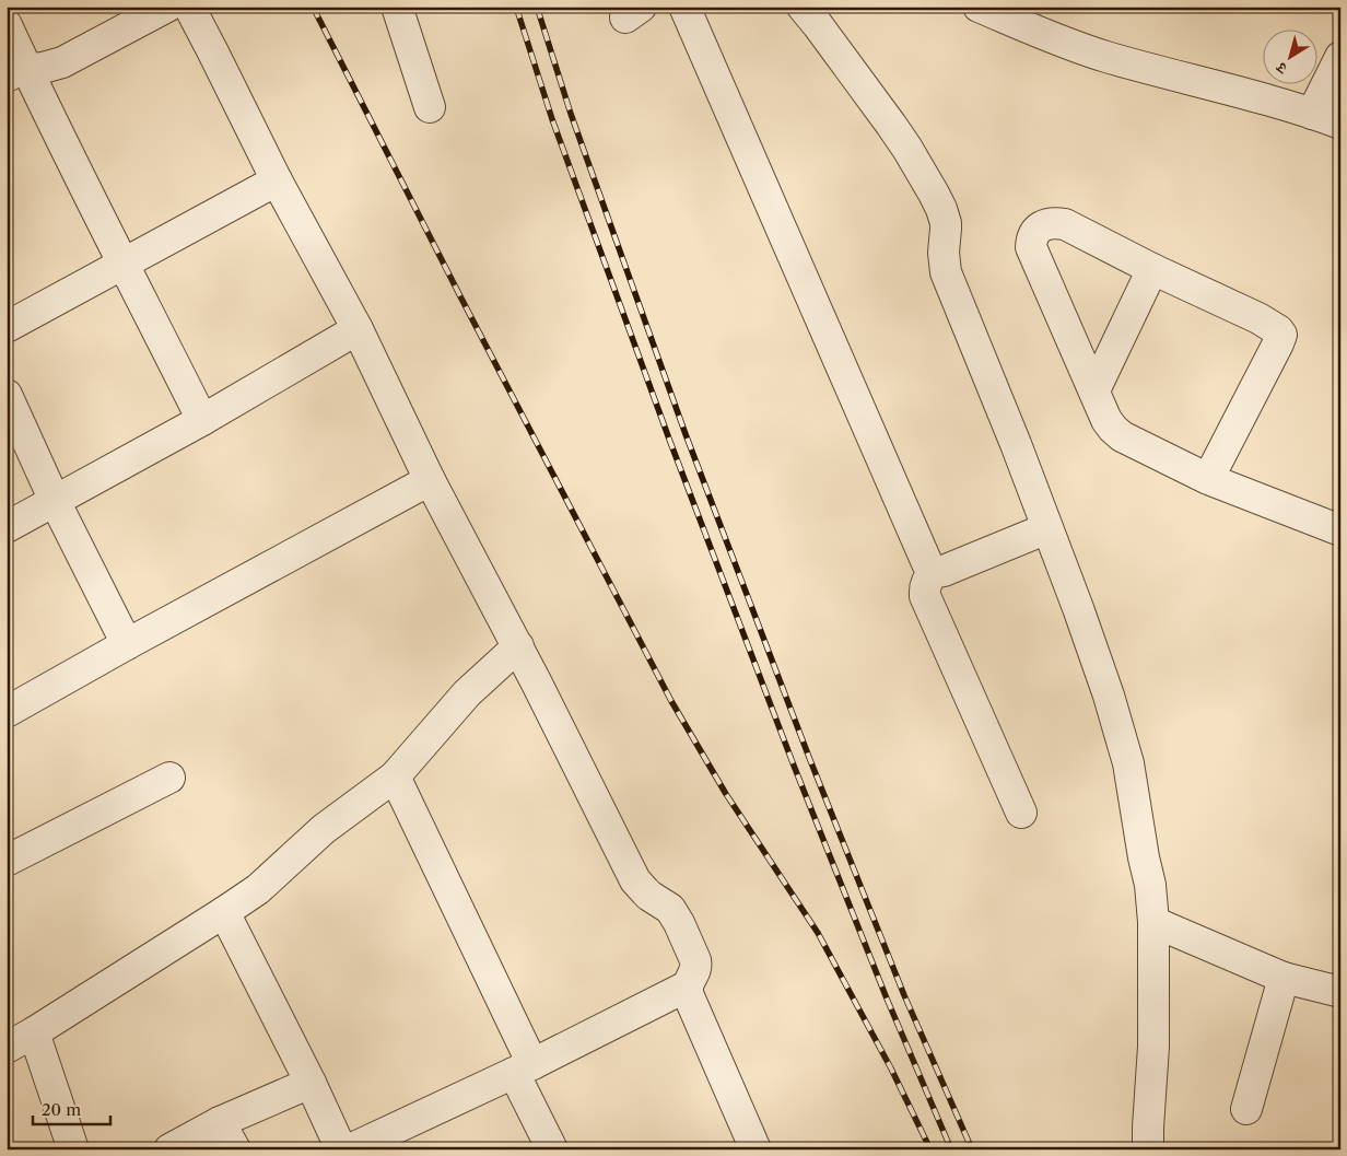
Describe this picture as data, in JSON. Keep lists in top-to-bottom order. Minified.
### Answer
{"scale_bar":"20 m","north":"bottom left"}
